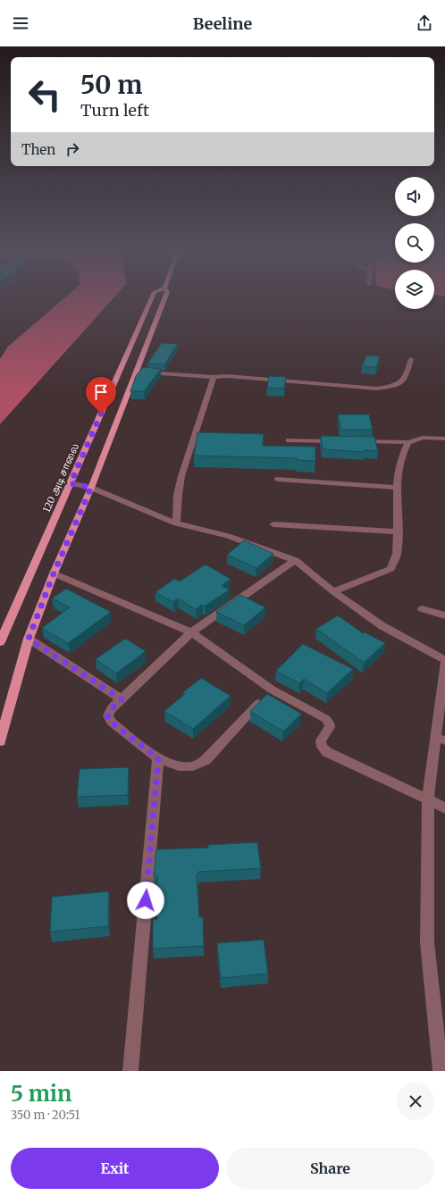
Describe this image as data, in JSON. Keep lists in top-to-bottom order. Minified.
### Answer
{"streets":{"main road":["120 அடி சாலை"]},"page":{"header":"Beeline","turn":["50 m","Turn left"],"then":"Then","heading":["5 min","350 m · 20:51"],"buttons":["Exit","Share"]}}
